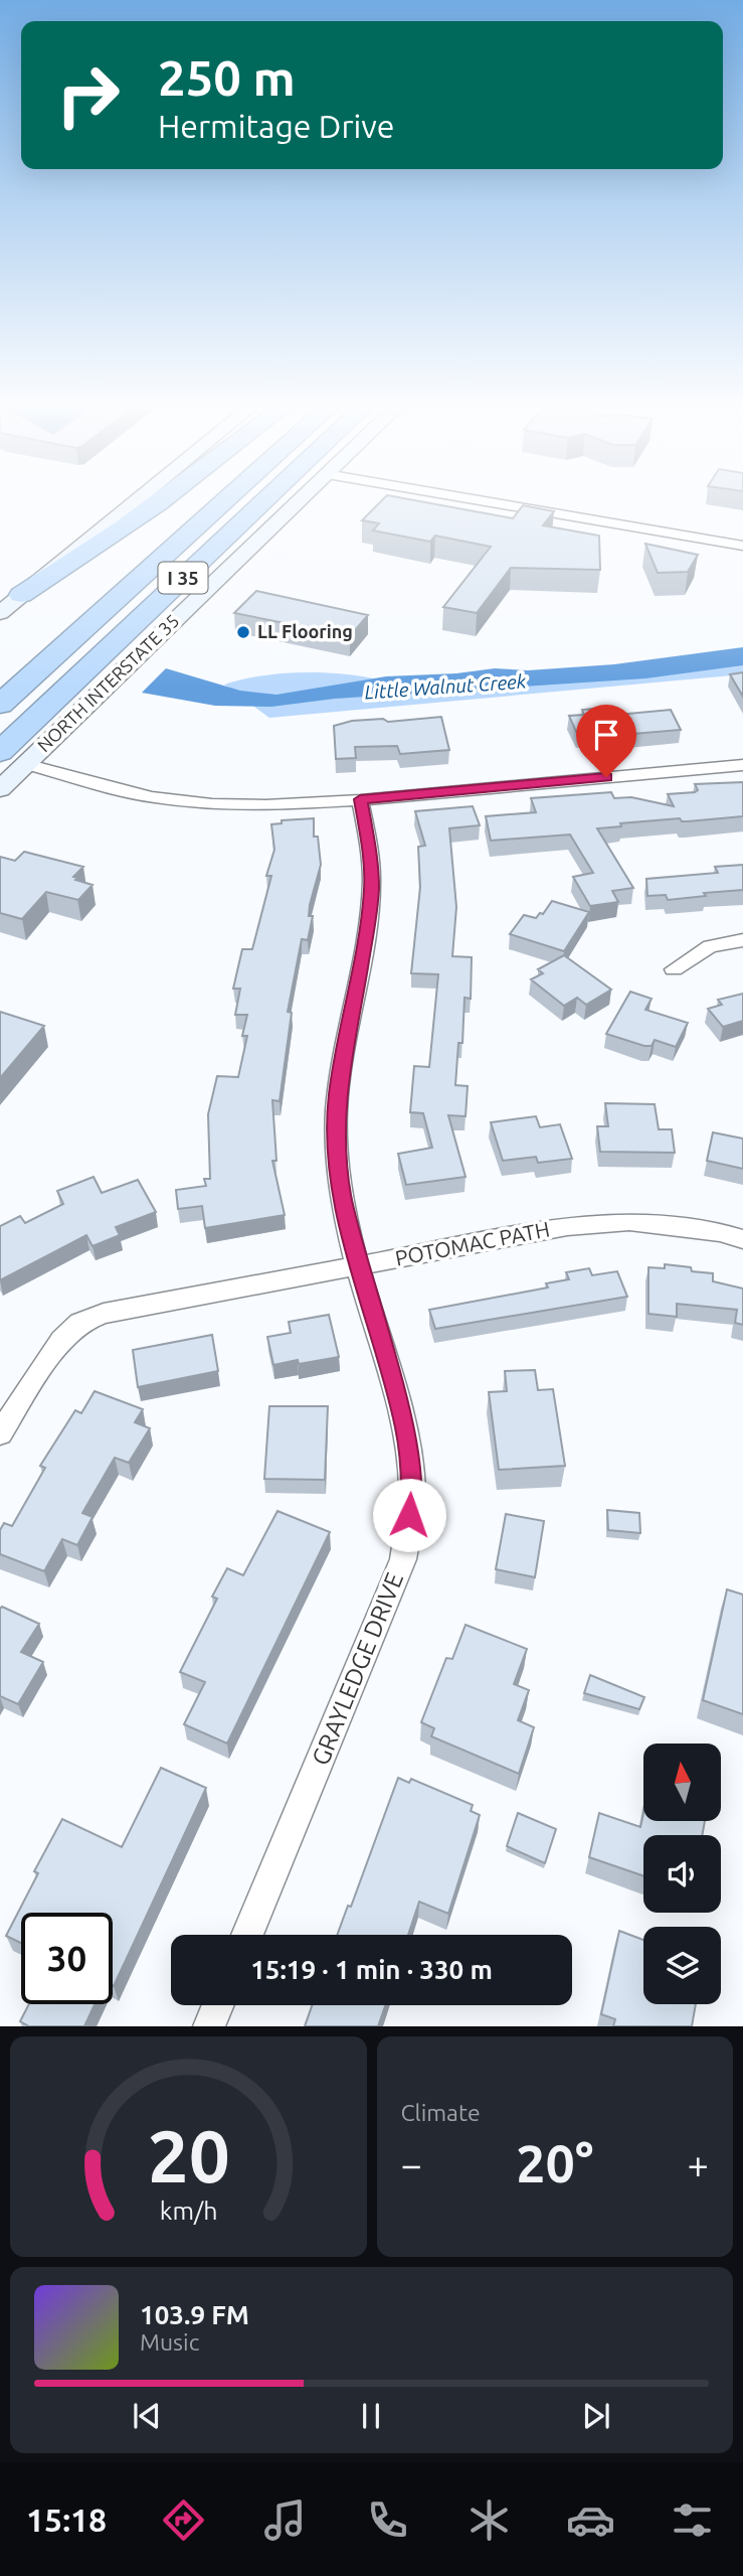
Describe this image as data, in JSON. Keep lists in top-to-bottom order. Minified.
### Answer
{"streets":{"highway":["I 35"],"main road":["NORTH INTERSTATE 35"],"street":["POTOMAC PATH","GRAYLEDGE DRIVE"]},"crossings":[["POTOMAC PATH","GRAYLEDGE DRIVE"]],"water":["Little Walnut Creek"],"places":["LL Flooring"],"north":"top","page":{"turn":["250 m","Hermitage Drive"],"limit":"30","trip":"15:19 · 1 min · 330 m","tile":"Climate","heat":["−","20°","+"],"song":["103.9 FM","Music"],"tabs":"15:18","gauge":["20","km/h"]}}
